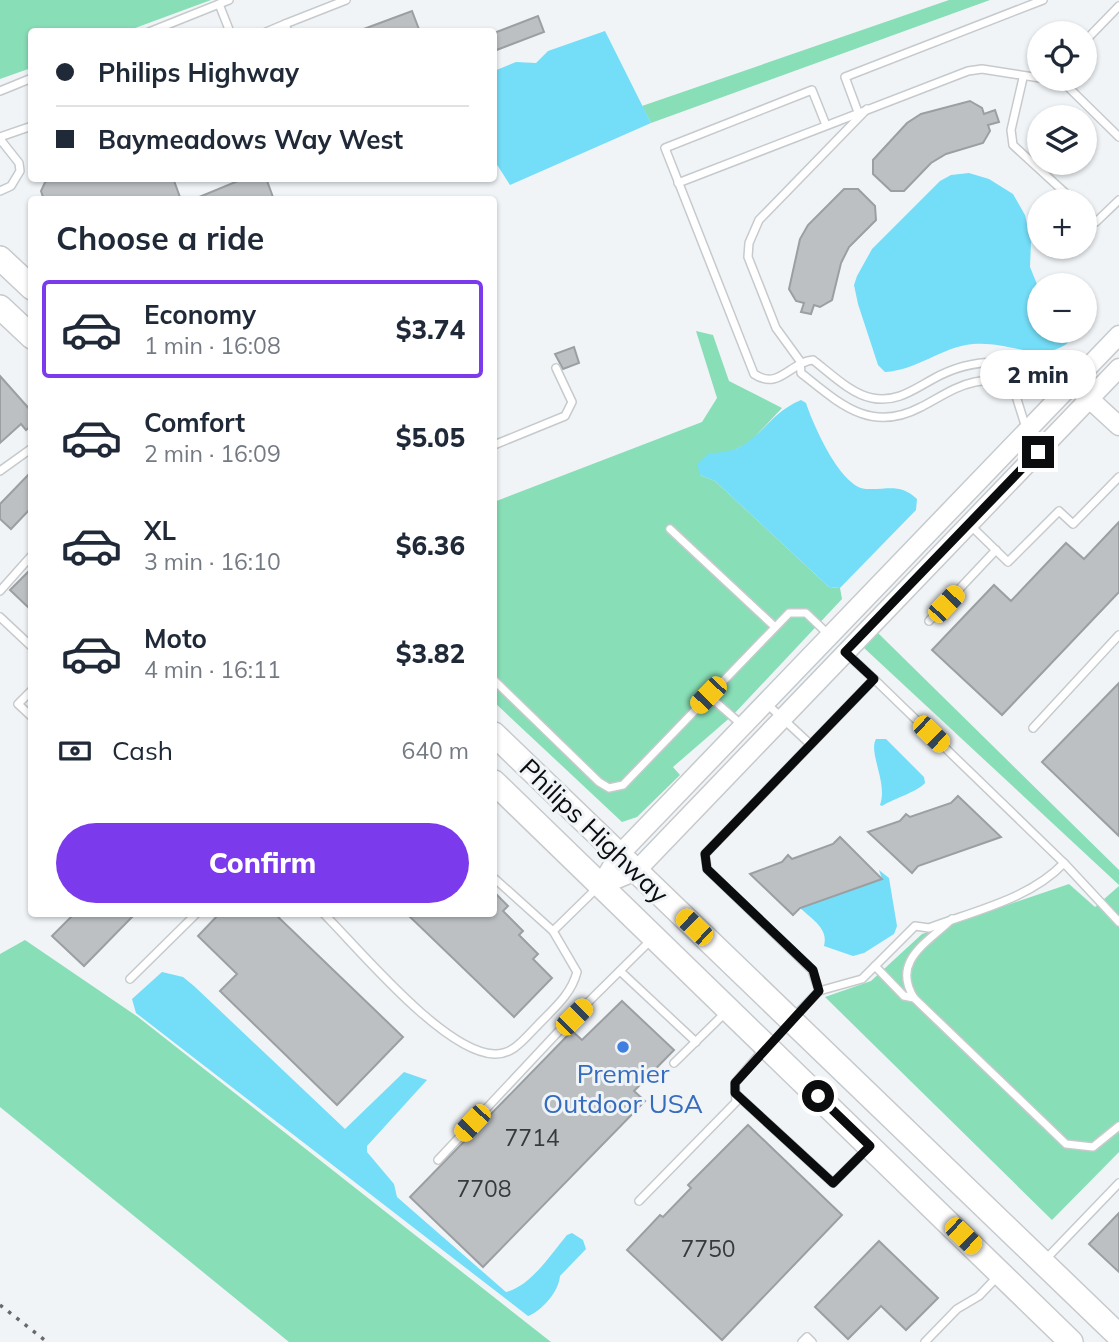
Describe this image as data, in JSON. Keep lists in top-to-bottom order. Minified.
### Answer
{"streets":{"main road":["Philips Highway"]},"places":["Premier Outdoor USA"],"house_numbers":["7714","7708","7750"],"page":{"map_buttons":["+","−"],"banner":["Philips Highway","Baymeadows Way West"],"heading":"Choose a ride","list":[{"name":"Economy","note":"1 min · 16:08","value":"$3.74"},{"name":"Comfort","note":"2 min · 16:09","value":"$5.05"},{"name":"XL","note":"3 min · 16:10","value":"$6.36"},{"name":"Moto","note":"4 min · 16:11","value":"$3.82"}],"bubble":"2 min","pay":["Cash","640 m"],"buttons":"Confirm"}}
